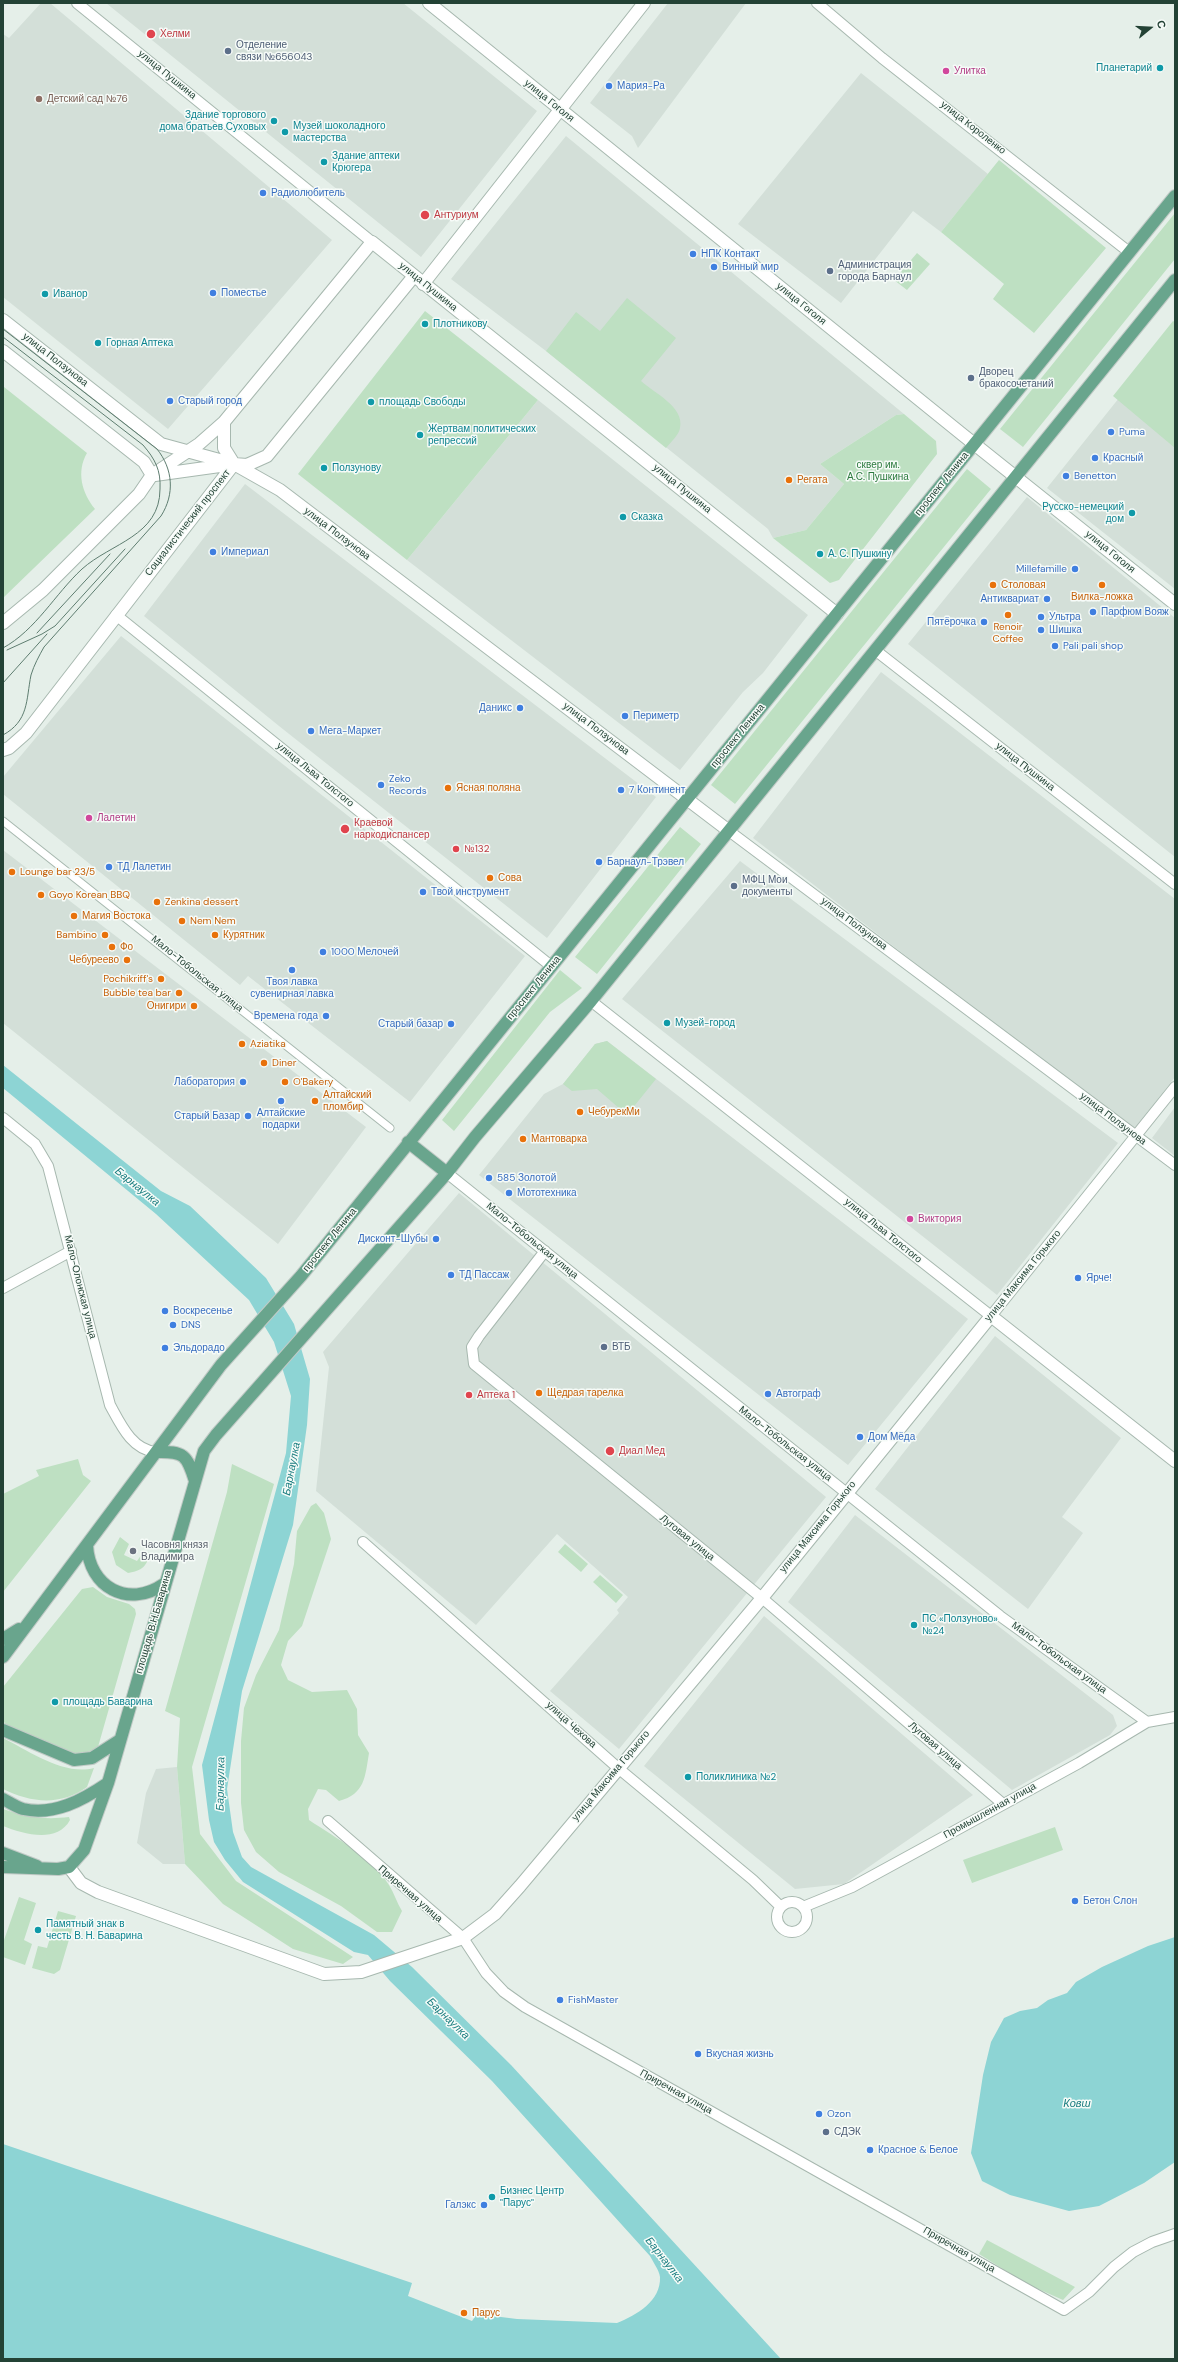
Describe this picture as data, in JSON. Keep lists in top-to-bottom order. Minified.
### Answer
{"streets":{"main road":["проспект Ленина","площадь В.Н.Баварина"],"street":["улица Пушкина","улица Гоголя","улица Короленко","улица Ползунова","Социалистический проспект","улица Льва Толстого","Мало-Тобольская улица","улица Максима Горького","Мало-Олонская улица","Луговая улица","улица Чехова","Промышленная улица","Приречная улица"]},"crossings":[["улица Пушкина","проспект Ленина"],["улица Пушкина","Социалистический проспект"],["улица Гоголя","проспект Ленина"],["улица Короленко","проспект Ленина"],["улица Ползунова","проспект Ленина"],["улица Ползунова","Социалистический проспект"],["улица Ползунова","улица Максима Горького"],["проспект Ленина","улица Льва Толстого"],["проспект Ленина","Мало-Олонская улица"],["Социалистический проспект","улица Льва Толстого"],["улица Льва Толстого","улица Максима Горького"],["Мало-Тобольская улица","улица Максима Горького"],["Мало-Тобольская улица","Луговая улица"],["Мало-Тобольская улица","площадь В.Н.Баварина"],["Мало-Тобольская улица","Промышленная улица"],["улица Максима Горького","Луговая улица"],["улица Максима Горького","площадь В.Н.Баварина"],["улица Максима Горького","улица Чехова"],["улица Максима Горького","Приречная улица"],["Луговая улица","Промышленная улица"],["улица Чехова","Промышленная улица"]],"water":["Барнаулка","Ковш"],"parks":["сквер им. А.С. Пушкина"],"places":["Хелми","Отделение связи №656043","Планетарий","Улитка","Мария-Ра","Детский сад №76","Здание торгового дома братьев Суховых","Музей шоколадного мастерства","Здание аптеки Крюгера","Радиолюбитель","Антуриум","НПК Контакт","Винный мир","Администрация города Барнаул","Поместье","Иванор","Плотникову","Горная Аптека","Дворец бракосочетаний","Старый город","площадь Свободы","Puma","Жертвам политических репрессий","Красный","Ползунову","Benetton","Регата","Русско-немецкий дом","Сказка","Империал","А. С. Пушкину","Millefamille","Столовая","Вилка-ложка","Антиквариат","Парфюм Вояж","Renoir Coffee","Ультра","Пятёрочка","Шишка","Pali pali shop","Даникс","Периметр","Мега-Маркет","Zeko Records","Ясная поляна","7 Континент","Лалетин","Краевой наркодиспансер","№132","Барнаул-Трэвел","ТД Лалетин","Lounge bar 23/5","Сова","МФЦ Мои документы","Твой инструмент","Goyo Korean BBQ","Zenkina dessert","Магия Востока","Nem Nem","Bambino","Курятник","Фо","1000 Мелочей","Чебуреево","Твоя лавка сувенирная лавка","Pochikriff's","Bubble tea bar","Онигири","Времена года","Музей-город","Старый базар","Aziatika","Diner","Лаборатория","O'Bakery","Алтайские подарки","Алтайский пломбир","ЧебурекМи","Старый Базар","Мантоварка","585 Золотой","Мототехника","Виктория","Дисконт-Шубы","ТД Пассаж","Ярче!","Воскресенье","DNS","ВТБ","Эльдорадо","Щедрая тарелка","Автограф","Аптека 1","Дом Мёда","Диал Мед","Часовня князя Владимира","ПС «Ползуново» №24","площадь Баварина","Поликлиника №2","Бетон Слон","Памятный знак в честь В. Н. Баварина","FishMaster","Вкусная жизнь","Ozon","СДЭК","Красное & Белое","Бизнес Центр \"Парус\"","Галэкс","Парус"],"north":"right"}
